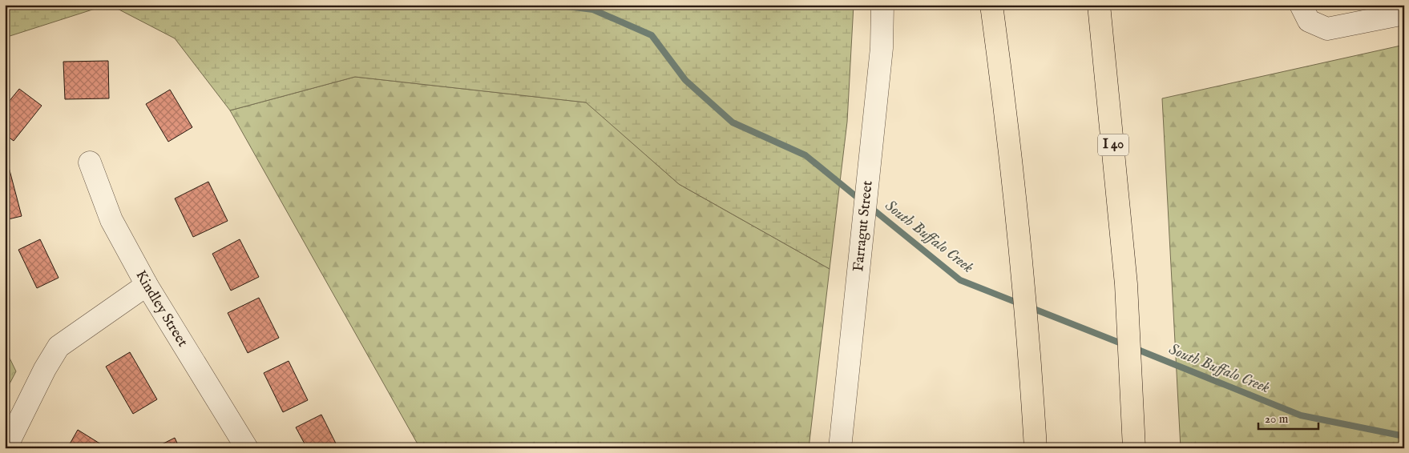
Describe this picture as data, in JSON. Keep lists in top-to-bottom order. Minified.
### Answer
{"streets":{"highway":["I 40"],"street":["Farragut Street","Kindley Street"]},"water":["South Buffalo Creek"],"scale_bar":"20 m"}
